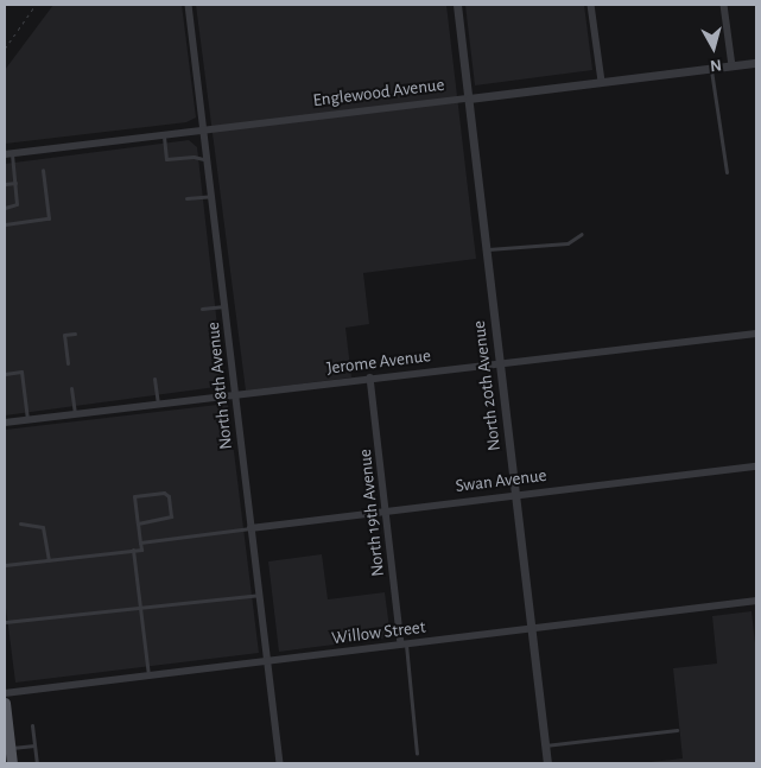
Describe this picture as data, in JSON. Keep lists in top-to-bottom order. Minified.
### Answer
{"streets":{"street":["Englewood Avenue","Jerome Avenue","North 18th Avenue","North 20th Avenue","Swan Avenue","North 19th Avenue","Willow Street"]},"crossings":[["Englewood Avenue","North 18th Avenue"],["Englewood Avenue","North 20th Avenue"],["Jerome Avenue","North 18th Avenue"],["Jerome Avenue","North 20th Avenue"],["Jerome Avenue","North 19th Avenue"],["North 18th Avenue","Swan Avenue"],["North 18th Avenue","Willow Street"],["North 20th Avenue","Swan Avenue"],["North 20th Avenue","Willow Street"],["Swan Avenue","North 19th Avenue"],["North 19th Avenue","Willow Street"]],"north":"bottom"}
